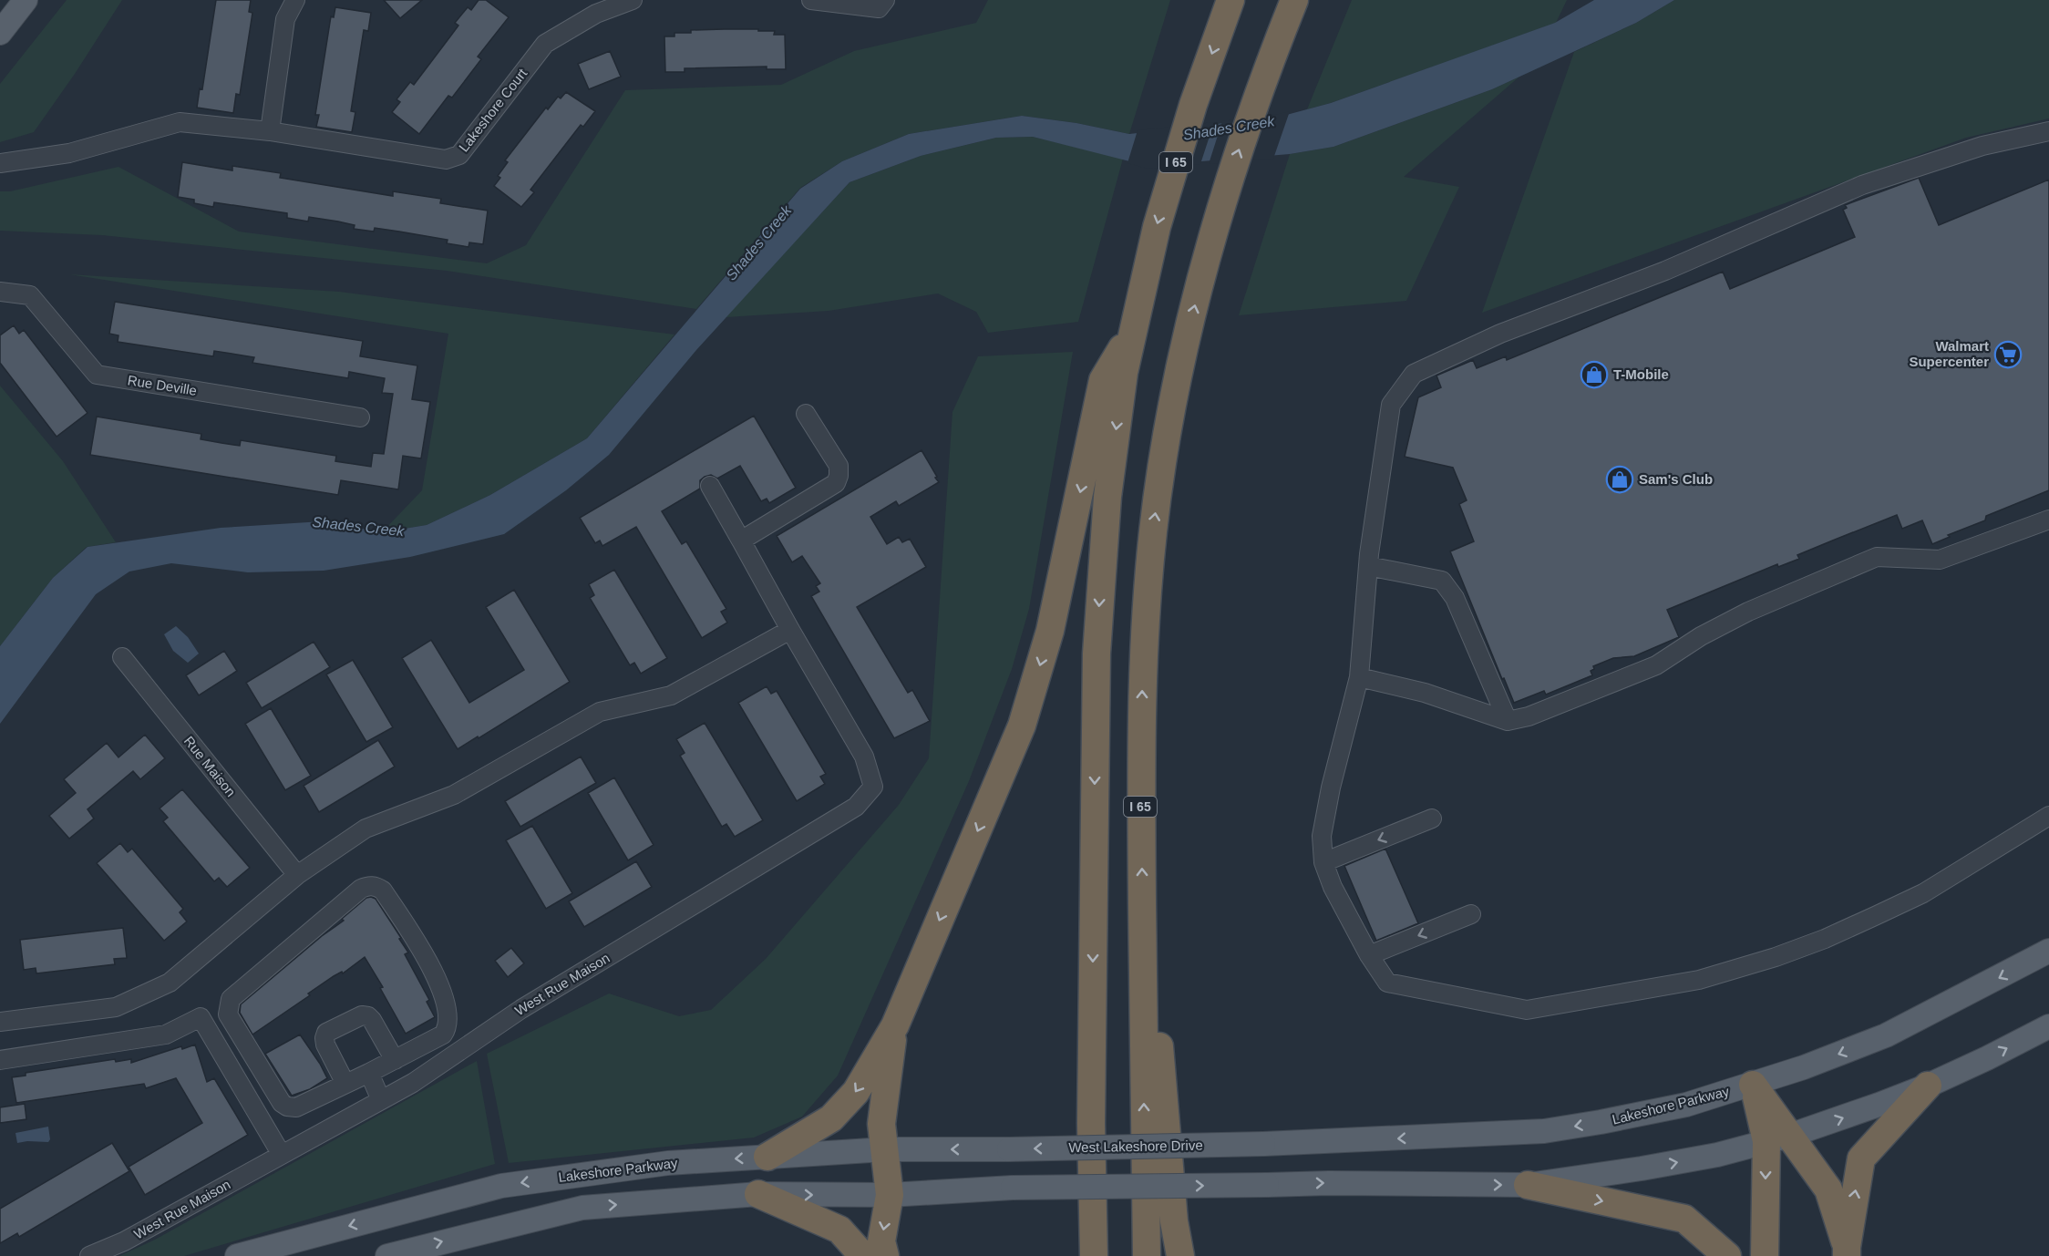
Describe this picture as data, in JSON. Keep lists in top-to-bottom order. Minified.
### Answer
{"streets":{"highway":["I 65"],"main road":["Lakeshore Parkway","West Lakeshore Drive"],"street":["Lakeshore Court","Rue Deville","Rue Maison","West Rue Maison"]},"crossings":[["Lakeshore Parkway","West Lakeshore Drive"]],"water":["Shades Creek"],"places":{"supermarket":["Walmart Supercenter"],"shop":["T-Mobile","Sam's Club"]}}
